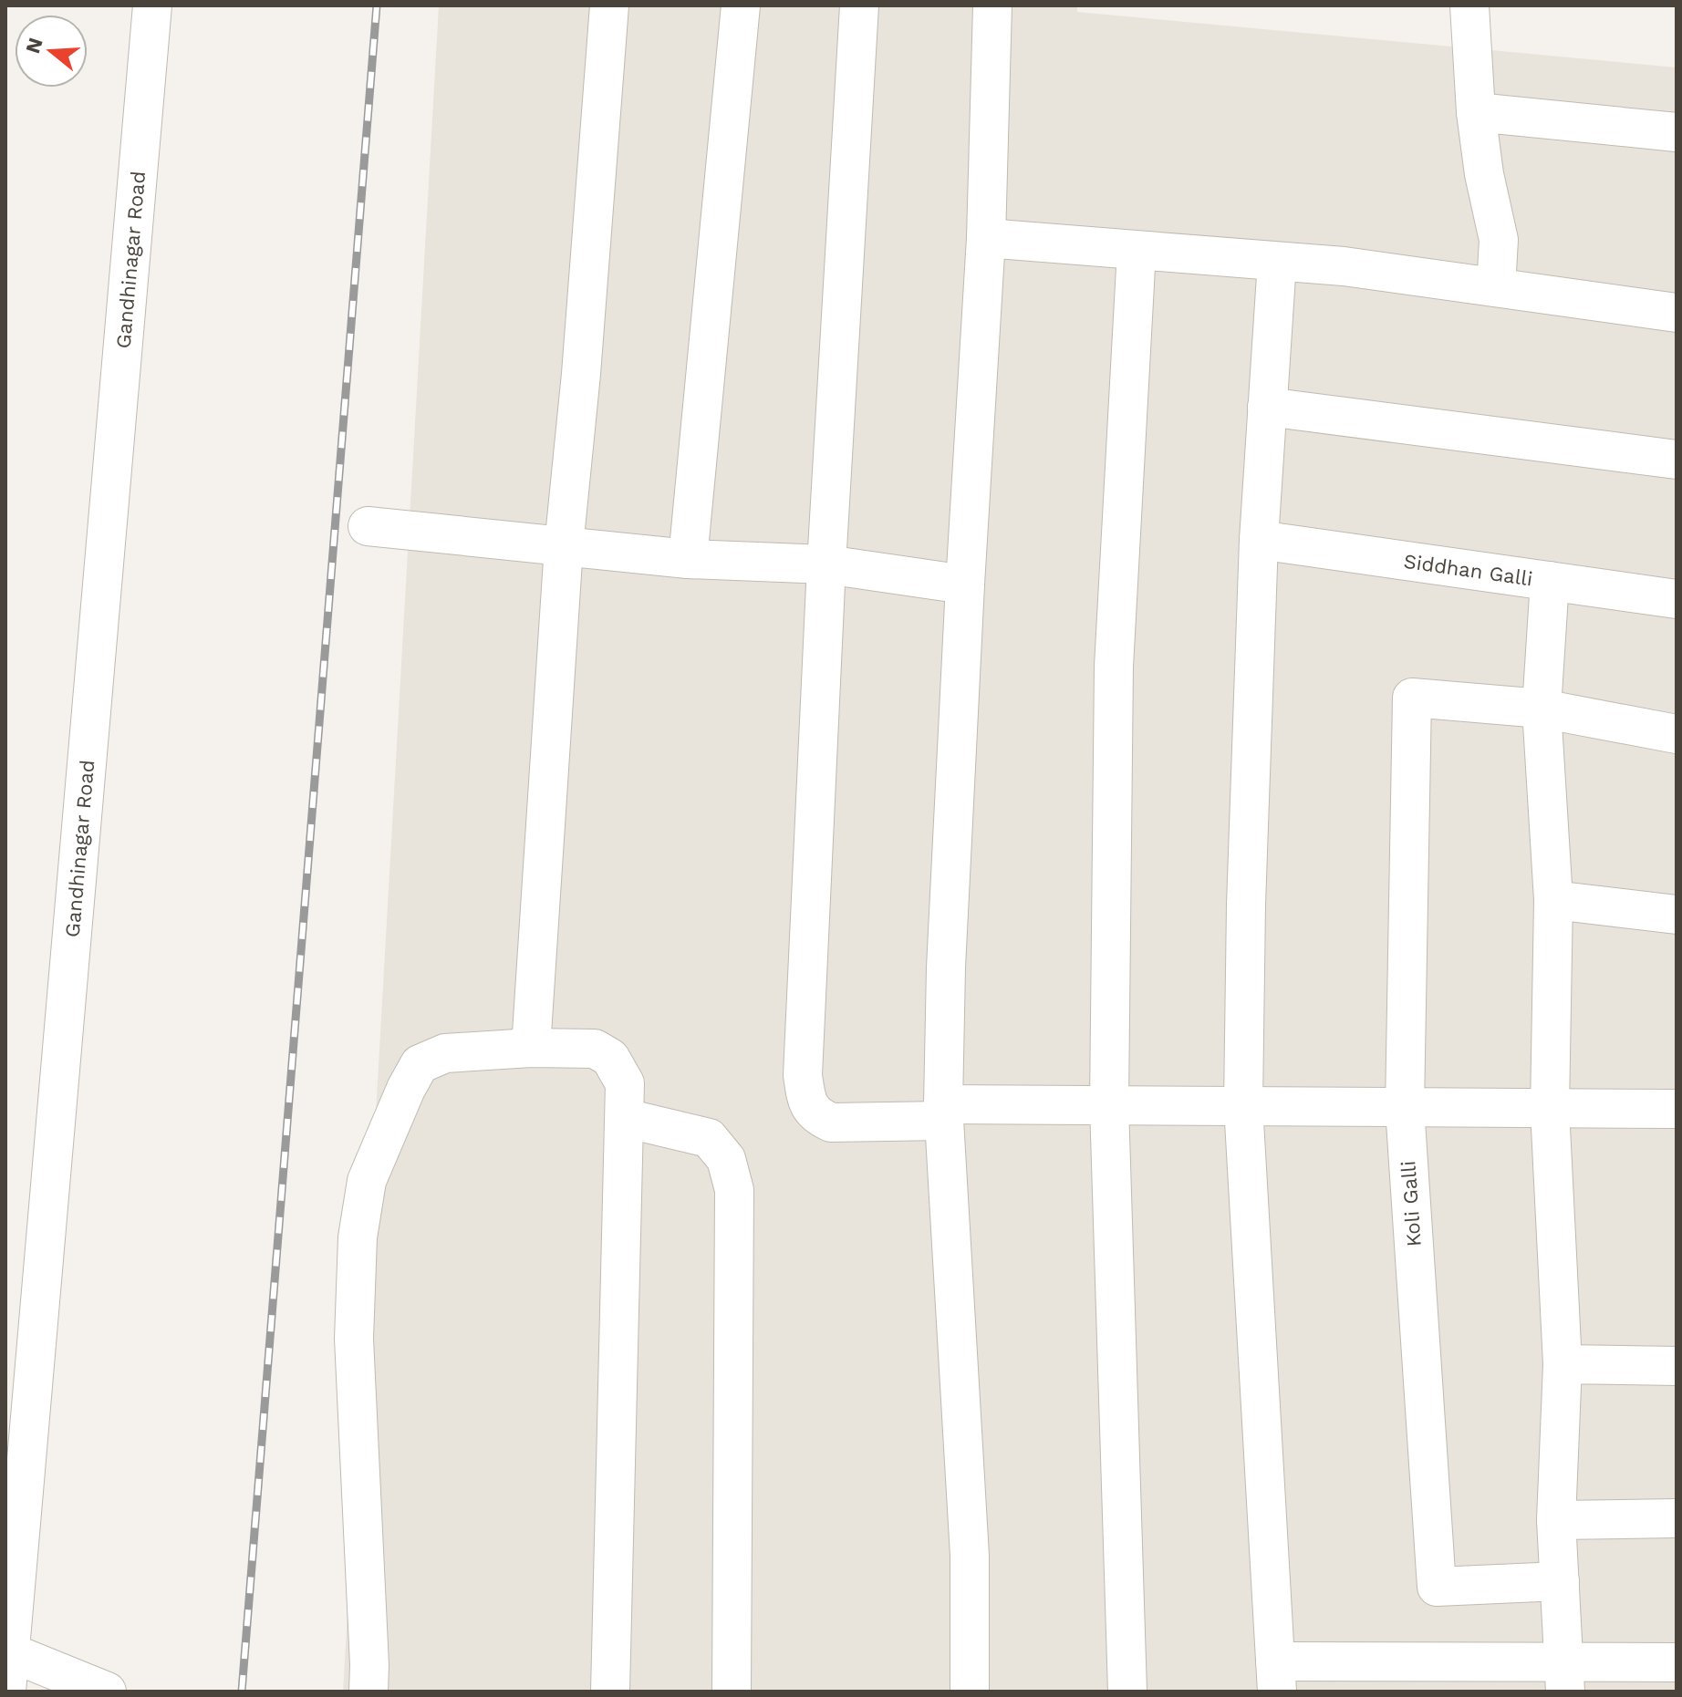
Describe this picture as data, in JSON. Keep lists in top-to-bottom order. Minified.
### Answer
{"streets":{"street":["Gandhinagar Road","Siddhan Galli","Koli Galli"]},"north":"left"}
